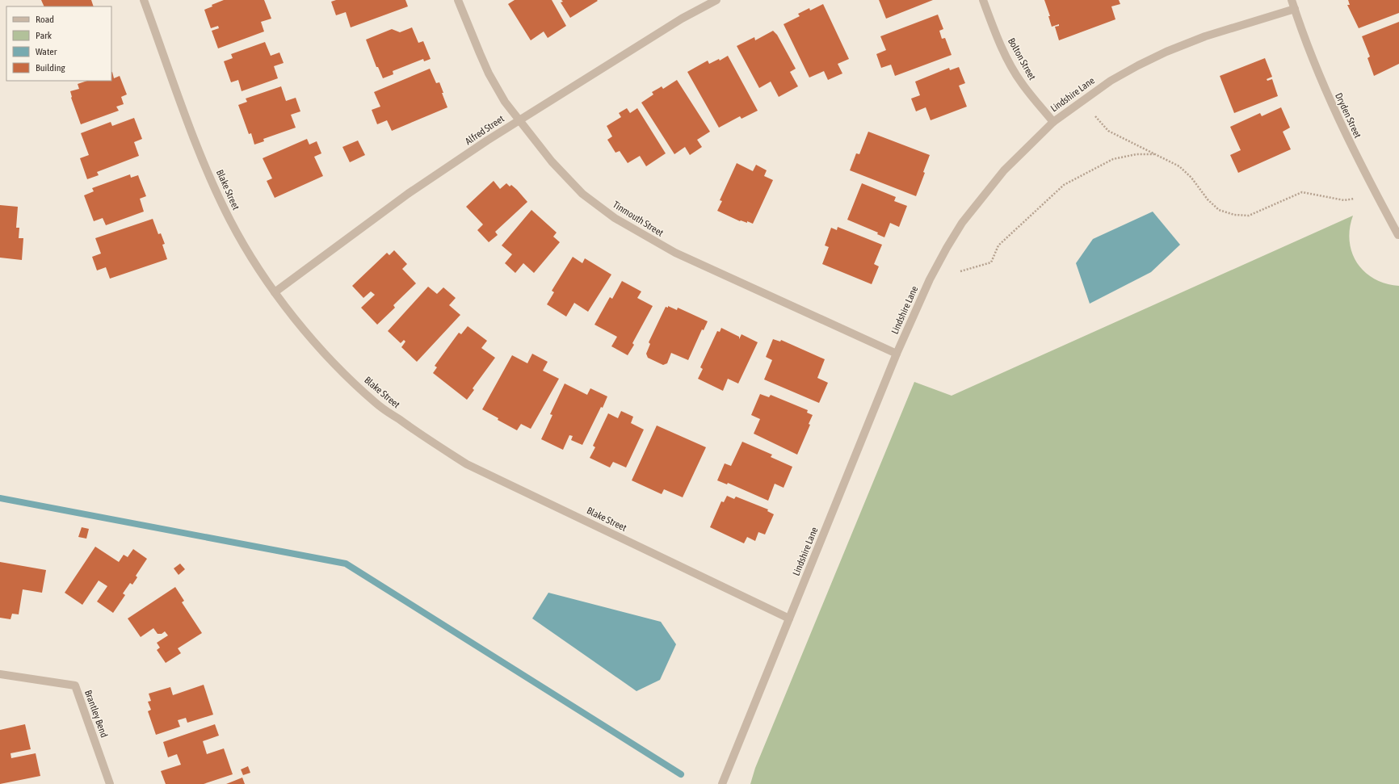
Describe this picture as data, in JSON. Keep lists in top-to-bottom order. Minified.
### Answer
{"streets":{"street":["Bolton Street","Lindshire Lane","Dryden Street","Alfred Street","Blake Street","Tinmouth Street","Brantley Bend"]},"crossings":[["Bolton Street","Lindshire Lane"],["Lindshire Lane","Dryden Street"],["Lindshire Lane","Blake Street"],["Lindshire Lane","Tinmouth Street"],["Alfred Street","Blake Street"],["Alfred Street","Tinmouth Street"]],"legend":["Road","Park","Water","Building"]}
